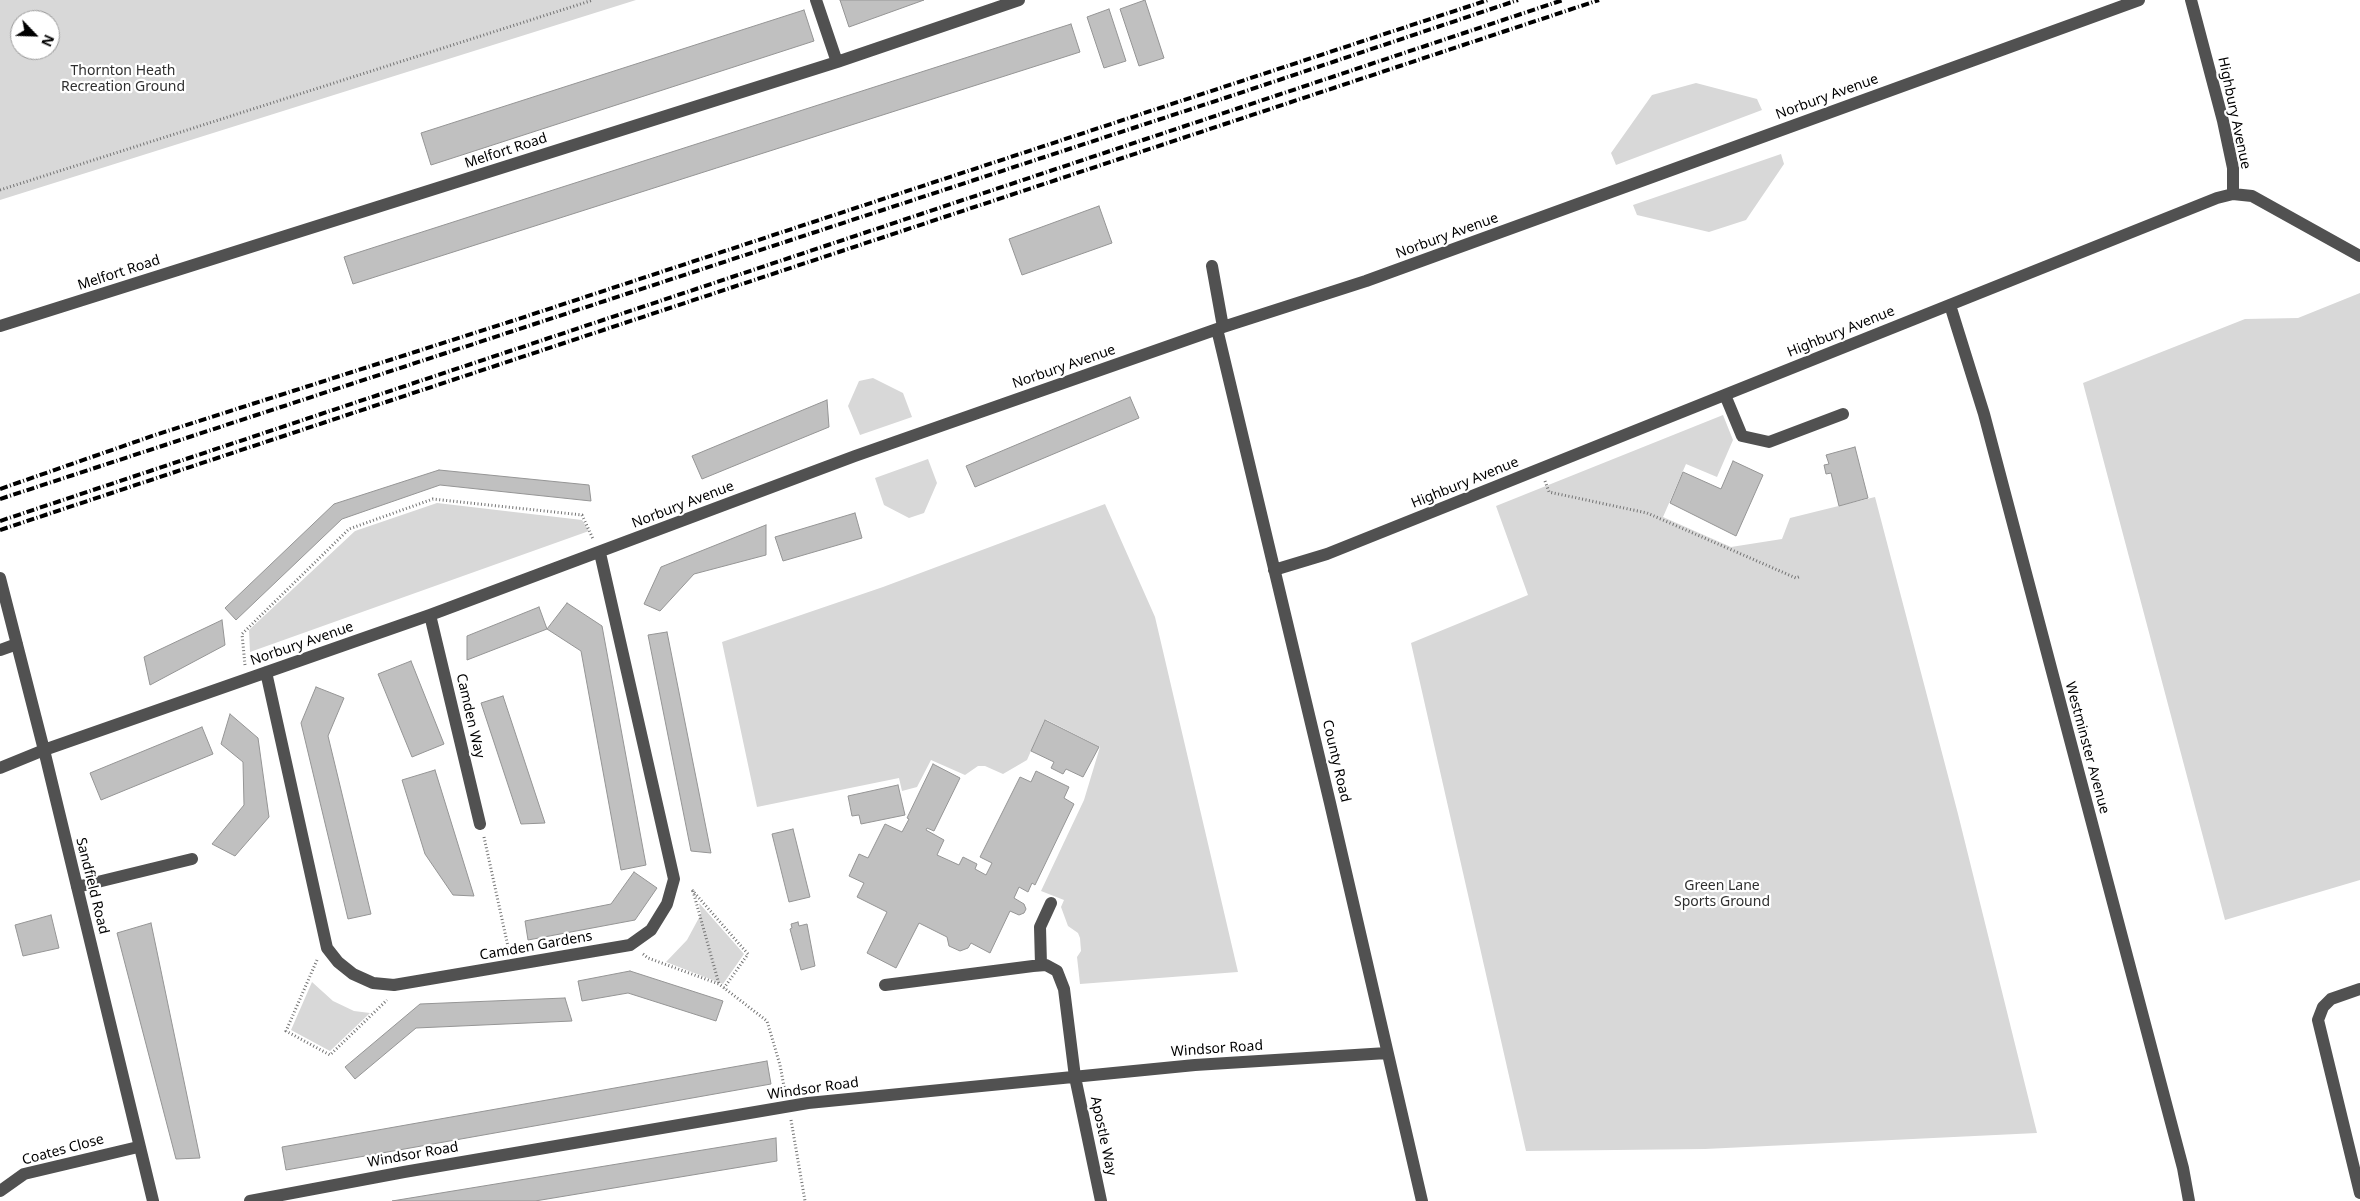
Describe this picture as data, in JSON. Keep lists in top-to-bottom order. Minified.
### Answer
{"streets":{"street":["Norbury Avenue","Highbury Avenue","Melfort Road","Camden Way","Westminster Avenue","County Road","Sandfield Road","Camden Gardens","Windsor Road","Apostle Way","Coates Close"]},"crossings":[["Norbury Avenue","Camden Way"],["Norbury Avenue","County Road"],["Norbury Avenue","Sandfield Road"],["Norbury Avenue","Camden Gardens"],["Highbury Avenue","Westminster Avenue"],["Highbury Avenue","County Road"],["County Road","Windsor Road"],["Sandfield Road","Coates Close"],["Windsor Road","Apostle Way"]],"parks":["Thornton Heath Recreation Ground","Green Lane Sports Ground"],"north":"bottom right"}
